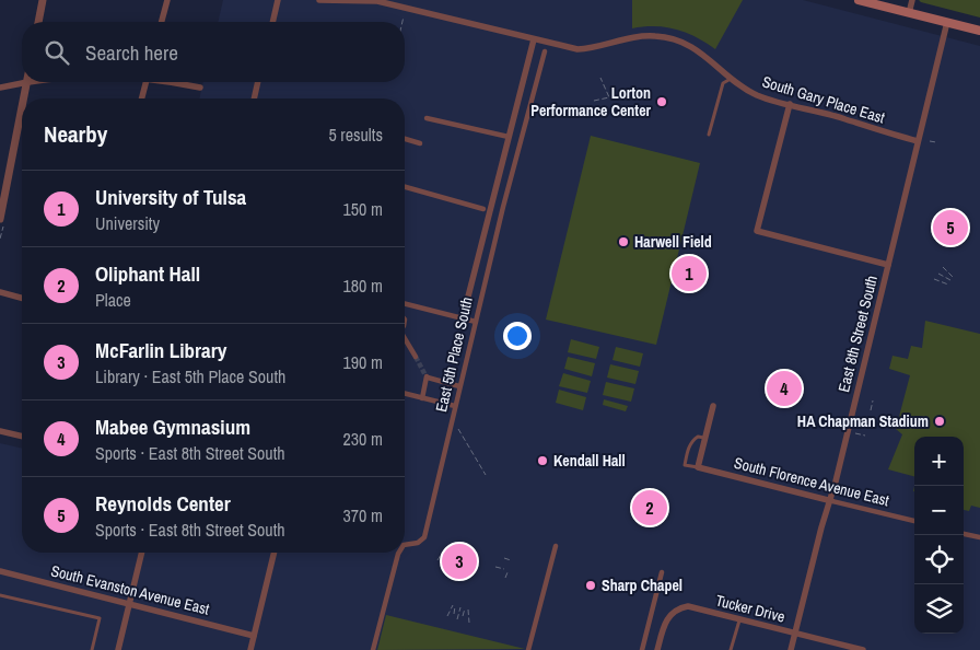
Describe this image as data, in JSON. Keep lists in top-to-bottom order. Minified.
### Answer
{"streets":{"street":["South Gary Place East","East 8th Street South","East 5th Place South","South Florence Avenue East","South Evanston Avenue East","Tucker Drive"]},"crossings":[["South Gary Place East","East 8th Street South"],["South Gary Place East","East 5th Place South"],["East 8th Street South","South Florence Avenue East"],["East 8th Street South","Tucker Drive"]],"places":["Lorton Performance Center","Harwell Field","HA Chapman Stadium","Kendall Hall","Sharp Chapel"],"page":{"search":"Search here","heading":["Nearby","5 results"],"list":[{"mark":"1","name":"University of Tulsa","note":"University","value":"150 m"},{"mark":"2","name":"Oliphant Hall","note":"Place","value":"180 m"},{"mark":"3","name":"McFarlin Library","note":"Library · East 5th Place South","value":"190 m"},{"mark":"4","name":"Mabee Gymnasium","note":"Sports · East 8th Street South","value":"230 m"},{"mark":"5","name":"Reynolds Center","note":"Sports · East 8th Street South","value":"370 m"}],"pins":["5","1","4","2","3"],"map_buttons":["+","−"]}}
